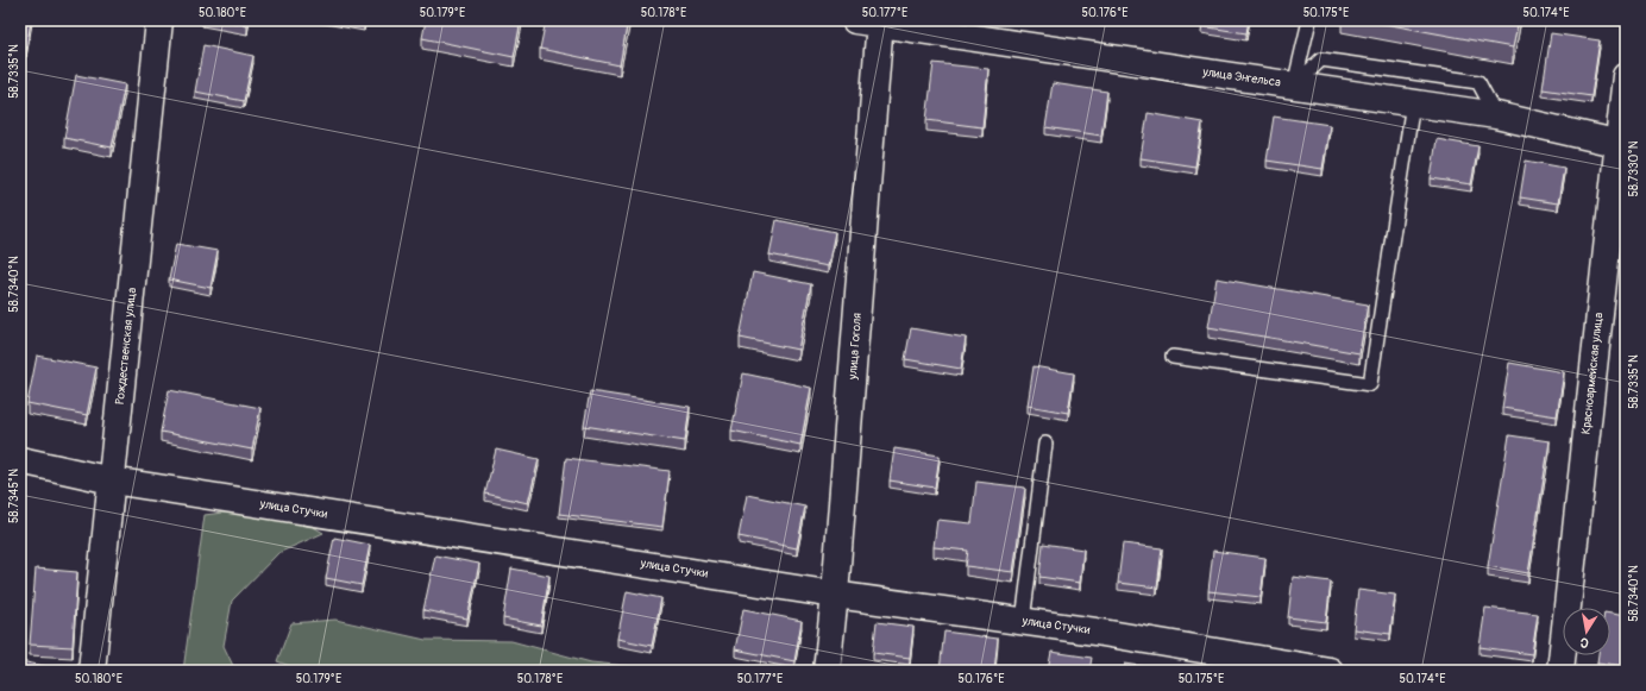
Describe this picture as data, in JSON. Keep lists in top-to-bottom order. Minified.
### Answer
{"streets":{"street":["улица Энгельса","Рождественская улица","улица Гоголя","Красноармейская улица","улица Стучки"]},"crossings":[["улица Энгельса","улица Гоголя"],["улица Энгельса","Красноармейская улица"],["Рождественская улица","улица Стучки"],["улица Гоголя","улица Стучки"]],"north":"bottom","coordinates":["50.180°E","50.179°E","50.178°E","50.177°E","50.176°E","50.175°E","50.174°E","58.7335°N","58.7330°N","58.7340°N","58.7345°N"]}
